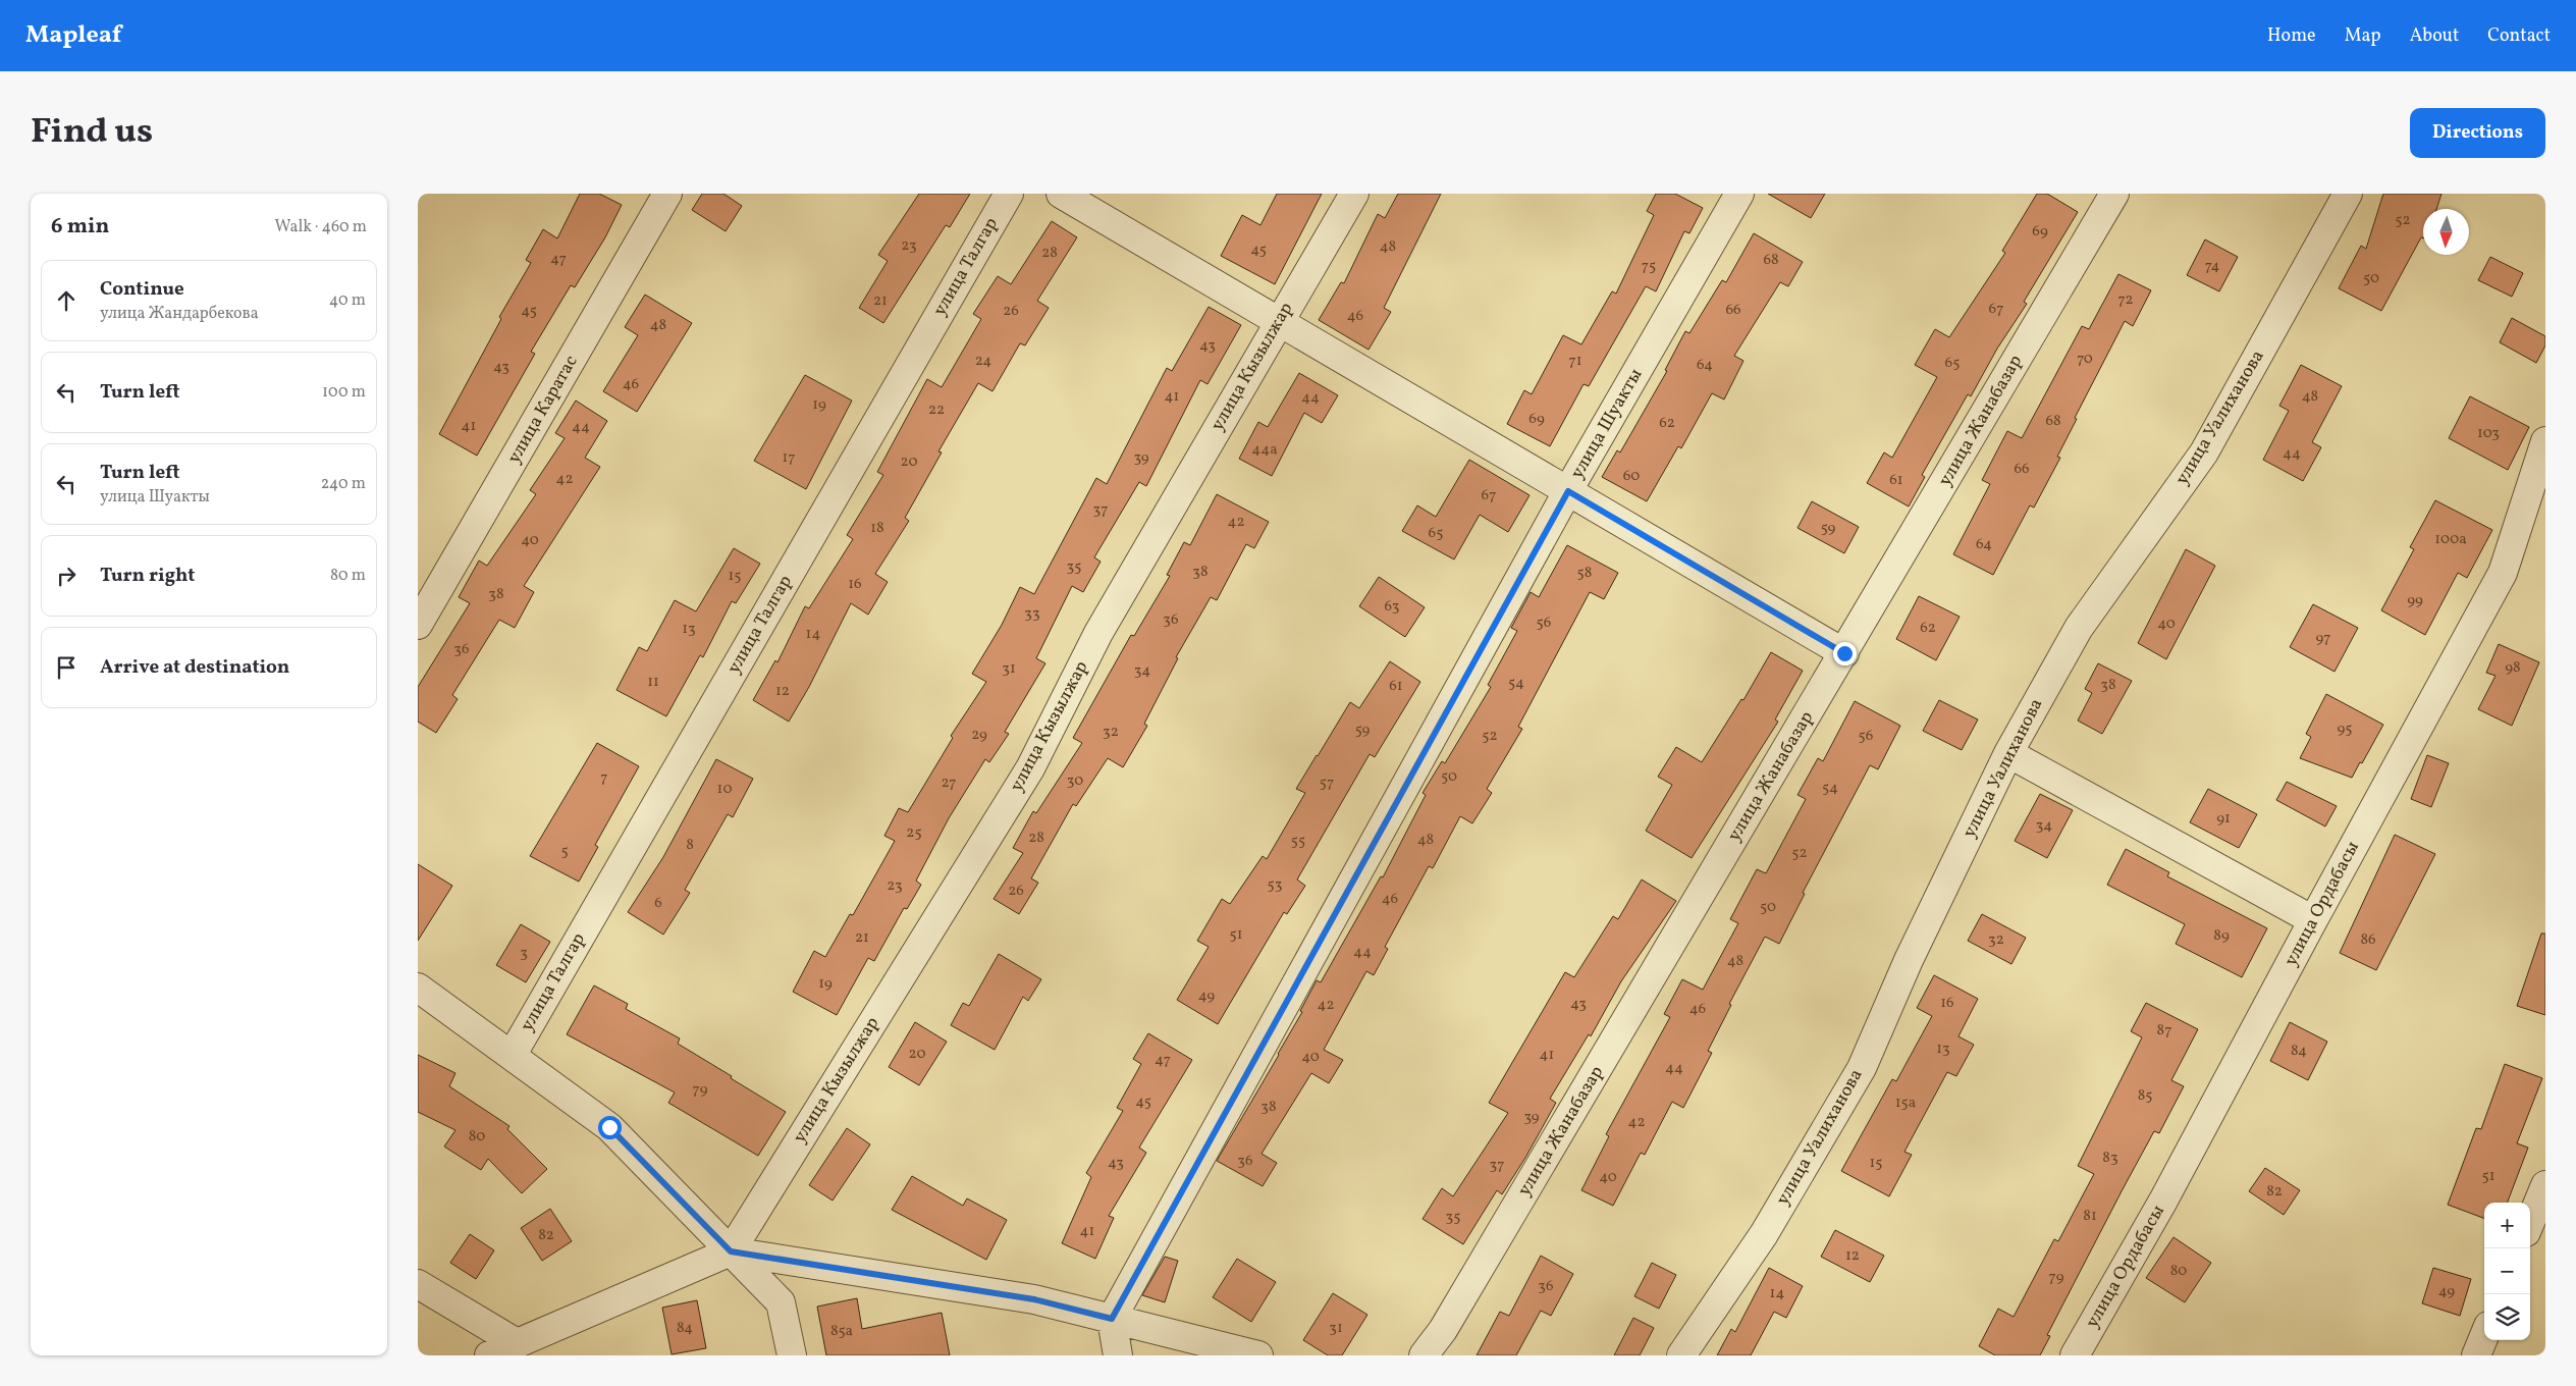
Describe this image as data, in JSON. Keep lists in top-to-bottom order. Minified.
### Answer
{"streets":{"street":["улица Талгар","улица Кызылжар","улица Каратас","улица Уалиханова","улица Жанабазар","улица Шуакты","улица Ордабасы"]},"house_numbers":["52","69","23","48","45","28","47","68","75","74","50","72","21","67","66","45","26","46","48","43","70","24","71","65","64","43","46","41","48","44","19","22","69","68","62","41","44","103","44а","44","17","39","20","66","60","42","61","67","37","42","18","59","65","100а","40","64","35","38","58","15","16","38","99","63","33","36","56","40","62","13","14","97","36","98","31","34","11","54","38","61","12","95","59","32","29","52","56","50","7","30","27","57","54","10","91","34","25","28","48","55","8","5","52","53","23","26","46","6","50","51","89","21","32","86","44","3","48","19","49","16","43","42","46","87","13","84","20","41","40","47","44","79","85","45","15а","38","39","42","80","83","36","43","15","37","51","40","82","81","35","41","82","12","80","79","36","49","14","84","31","85а"],"north":"bottom","page":{"header":"Mapleaf","nav":["Home","Map","About","Contact"],"title":"Find us","buttons":"Directions","heading":["6 min","Walk · 460 m"],"list":[["Continue","улица Жандарбекова","40 m"],["Turn left","100 m"],["Turn left","улица Шуакты","240 m"],["Turn right","80 m"],"Arrive at destination"],"map_buttons":["+","−"]}}
